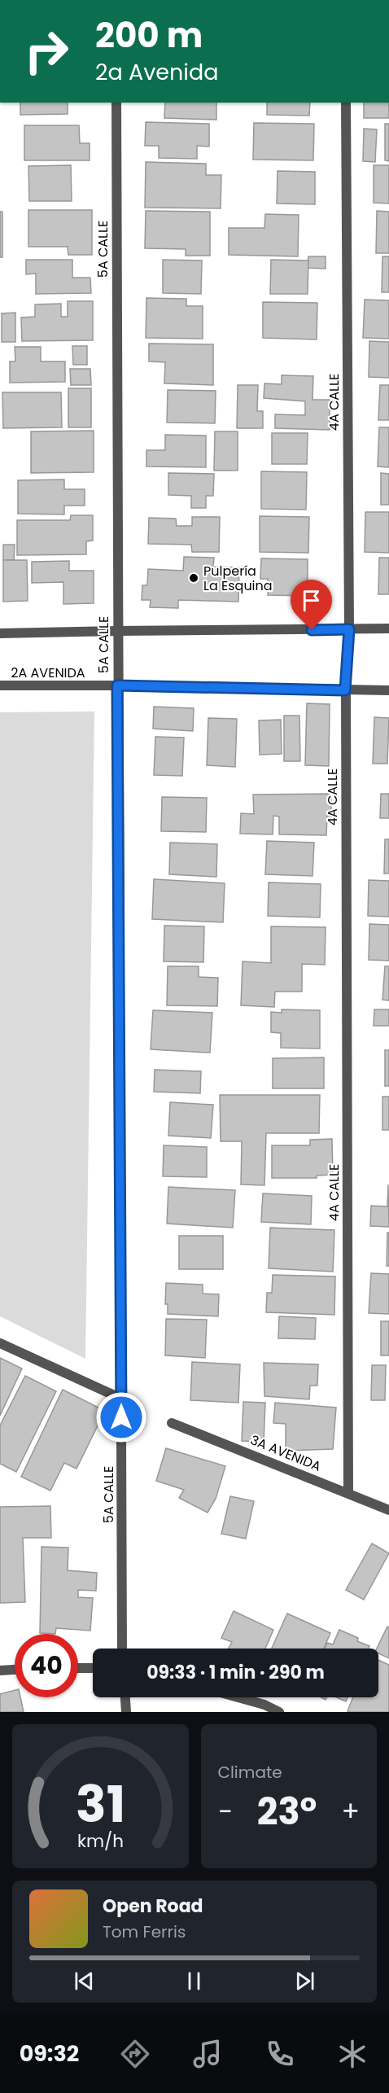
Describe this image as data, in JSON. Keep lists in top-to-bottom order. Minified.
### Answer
{"streets":{"street":["5A CALLE","4A CALLE","2A AVENIDA","3A AVENIDA"]},"crossings":[["5A CALLE","2A AVENIDA"],["4A CALLE","2A AVENIDA"],["4A CALLE","3A AVENIDA"]],"places":["Pulpería La Esquina"],"page":{"turn":["200 m","2a Avenida"],"limit":"40","trip":"09:33 · 1 min · 290 m","tile":"Climate","heat":["−","23°","+"],"song":["Open Road","Tom Ferris"],"tabs":"09:32","gauge":["31","km/h"]}}
